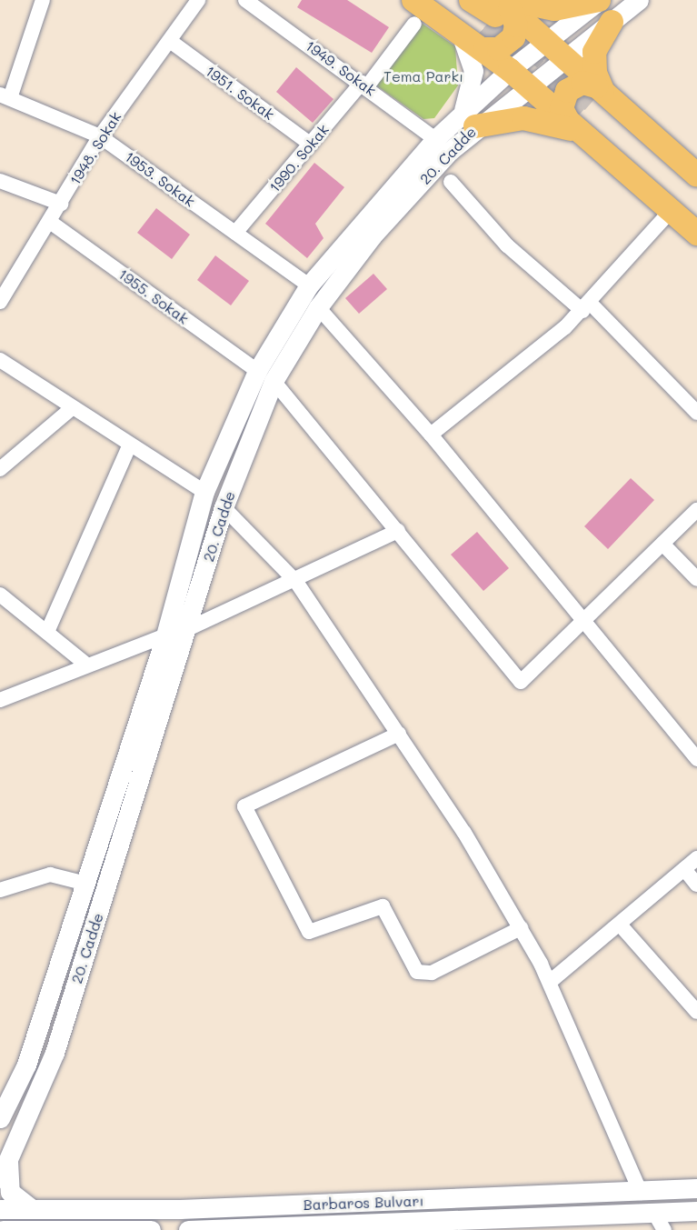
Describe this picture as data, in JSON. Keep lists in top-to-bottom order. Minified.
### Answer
{"streets":{"street":["1949. Sokak","1951. Sokak","1948. Sokak","20. Cadde","1990. Sokak","1953. Sokak","1955. Sokak","Barbaros Bulvarı"]},"crossings":[["1949. Sokak","20. Cadde"],["1949. Sokak","1990. Sokak"],["1951. Sokak","1948. Sokak"],["1951. Sokak","1990. Sokak"],["1948. Sokak","1953. Sokak"],["1948. Sokak","1955. Sokak"],["20. Cadde","1953. Sokak"],["20. Cadde","1955. Sokak"],["1990. Sokak","1953. Sokak"]],"parks":["Tema Parkı"]}
